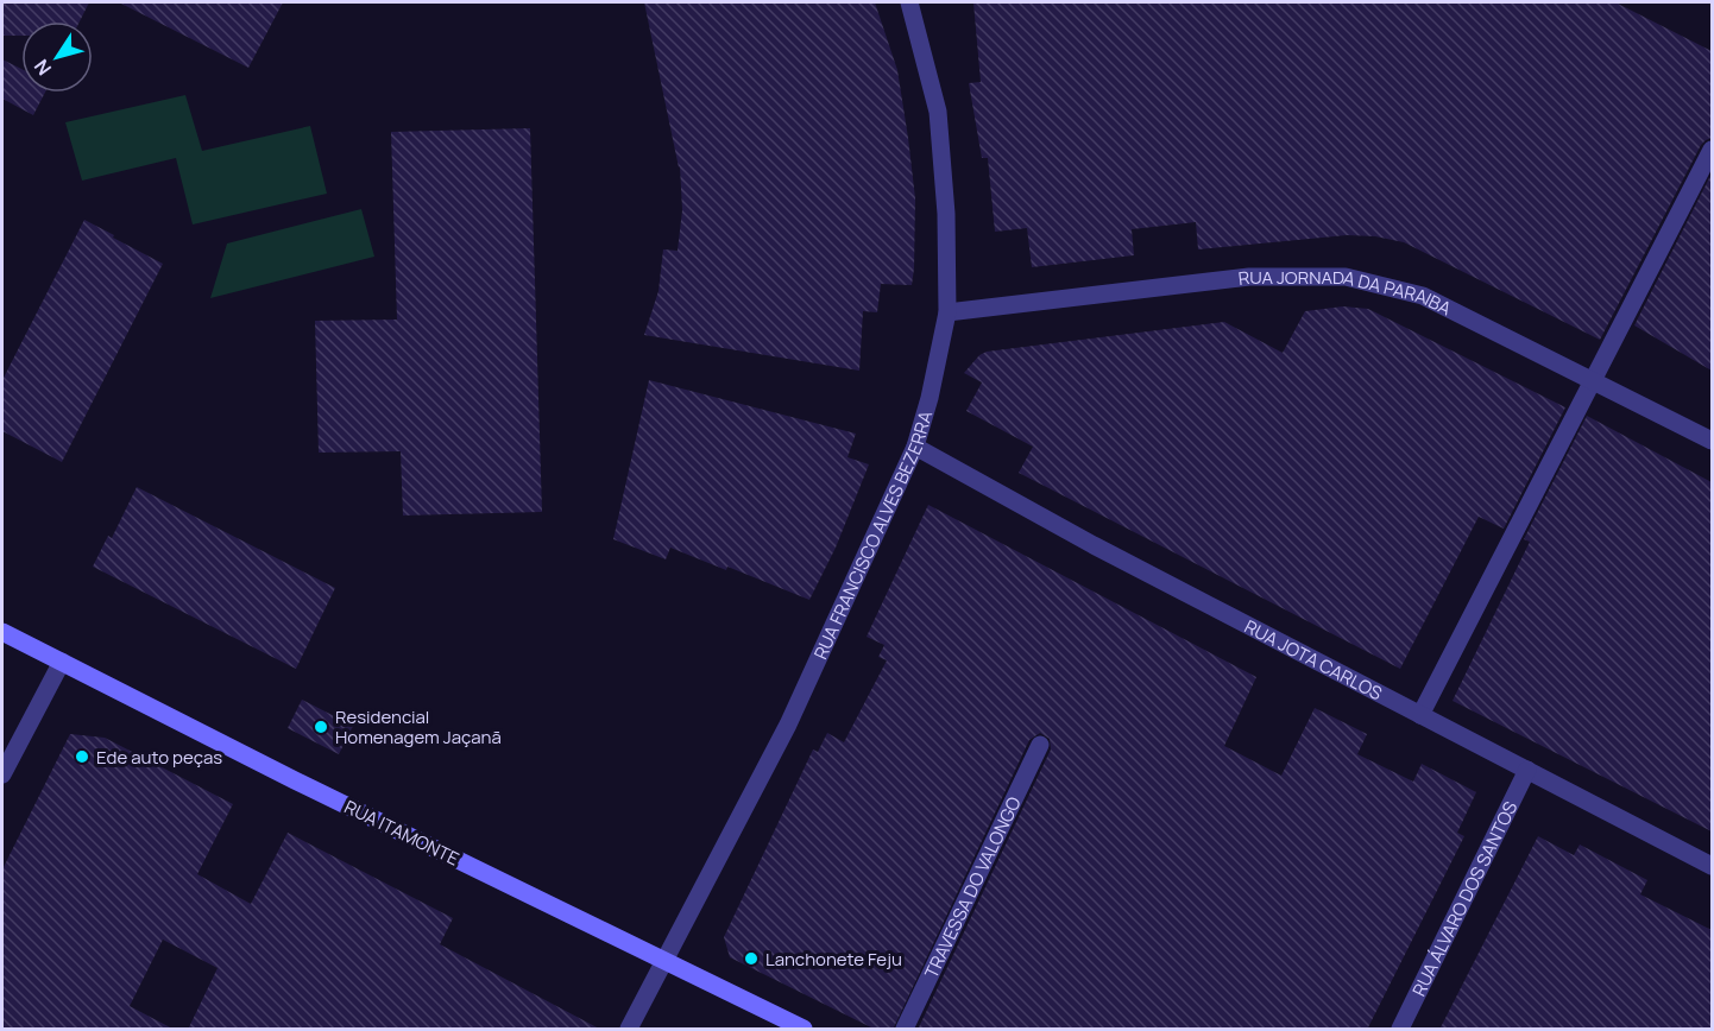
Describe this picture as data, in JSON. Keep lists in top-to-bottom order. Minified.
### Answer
{"streets":{"street":["RUA JORNADA DA PARAIBA","RUA FRANCISCO ALVES BEZERRA","RUA JOTA CARLOS","RUA ITAMONTE","TRAVESSA DO VALONGO","RUA ÁLVARO DOS SANTOS"]},"crossings":[["RUA JORNADA DA PARAIBA","RUA FRANCISCO ALVES BEZERRA"],["RUA FRANCISCO ALVES BEZERRA","RUA JOTA CARLOS"],["RUA FRANCISCO ALVES BEZERRA","RUA ITAMONTE"],["RUA JOTA CARLOS","RUA ÁLVARO DOS SANTOS"]],"places":["Residencial Homenagem Jaçanã","Ede auto peças","Lanchonete Feju"],"north":"bottom left"}
